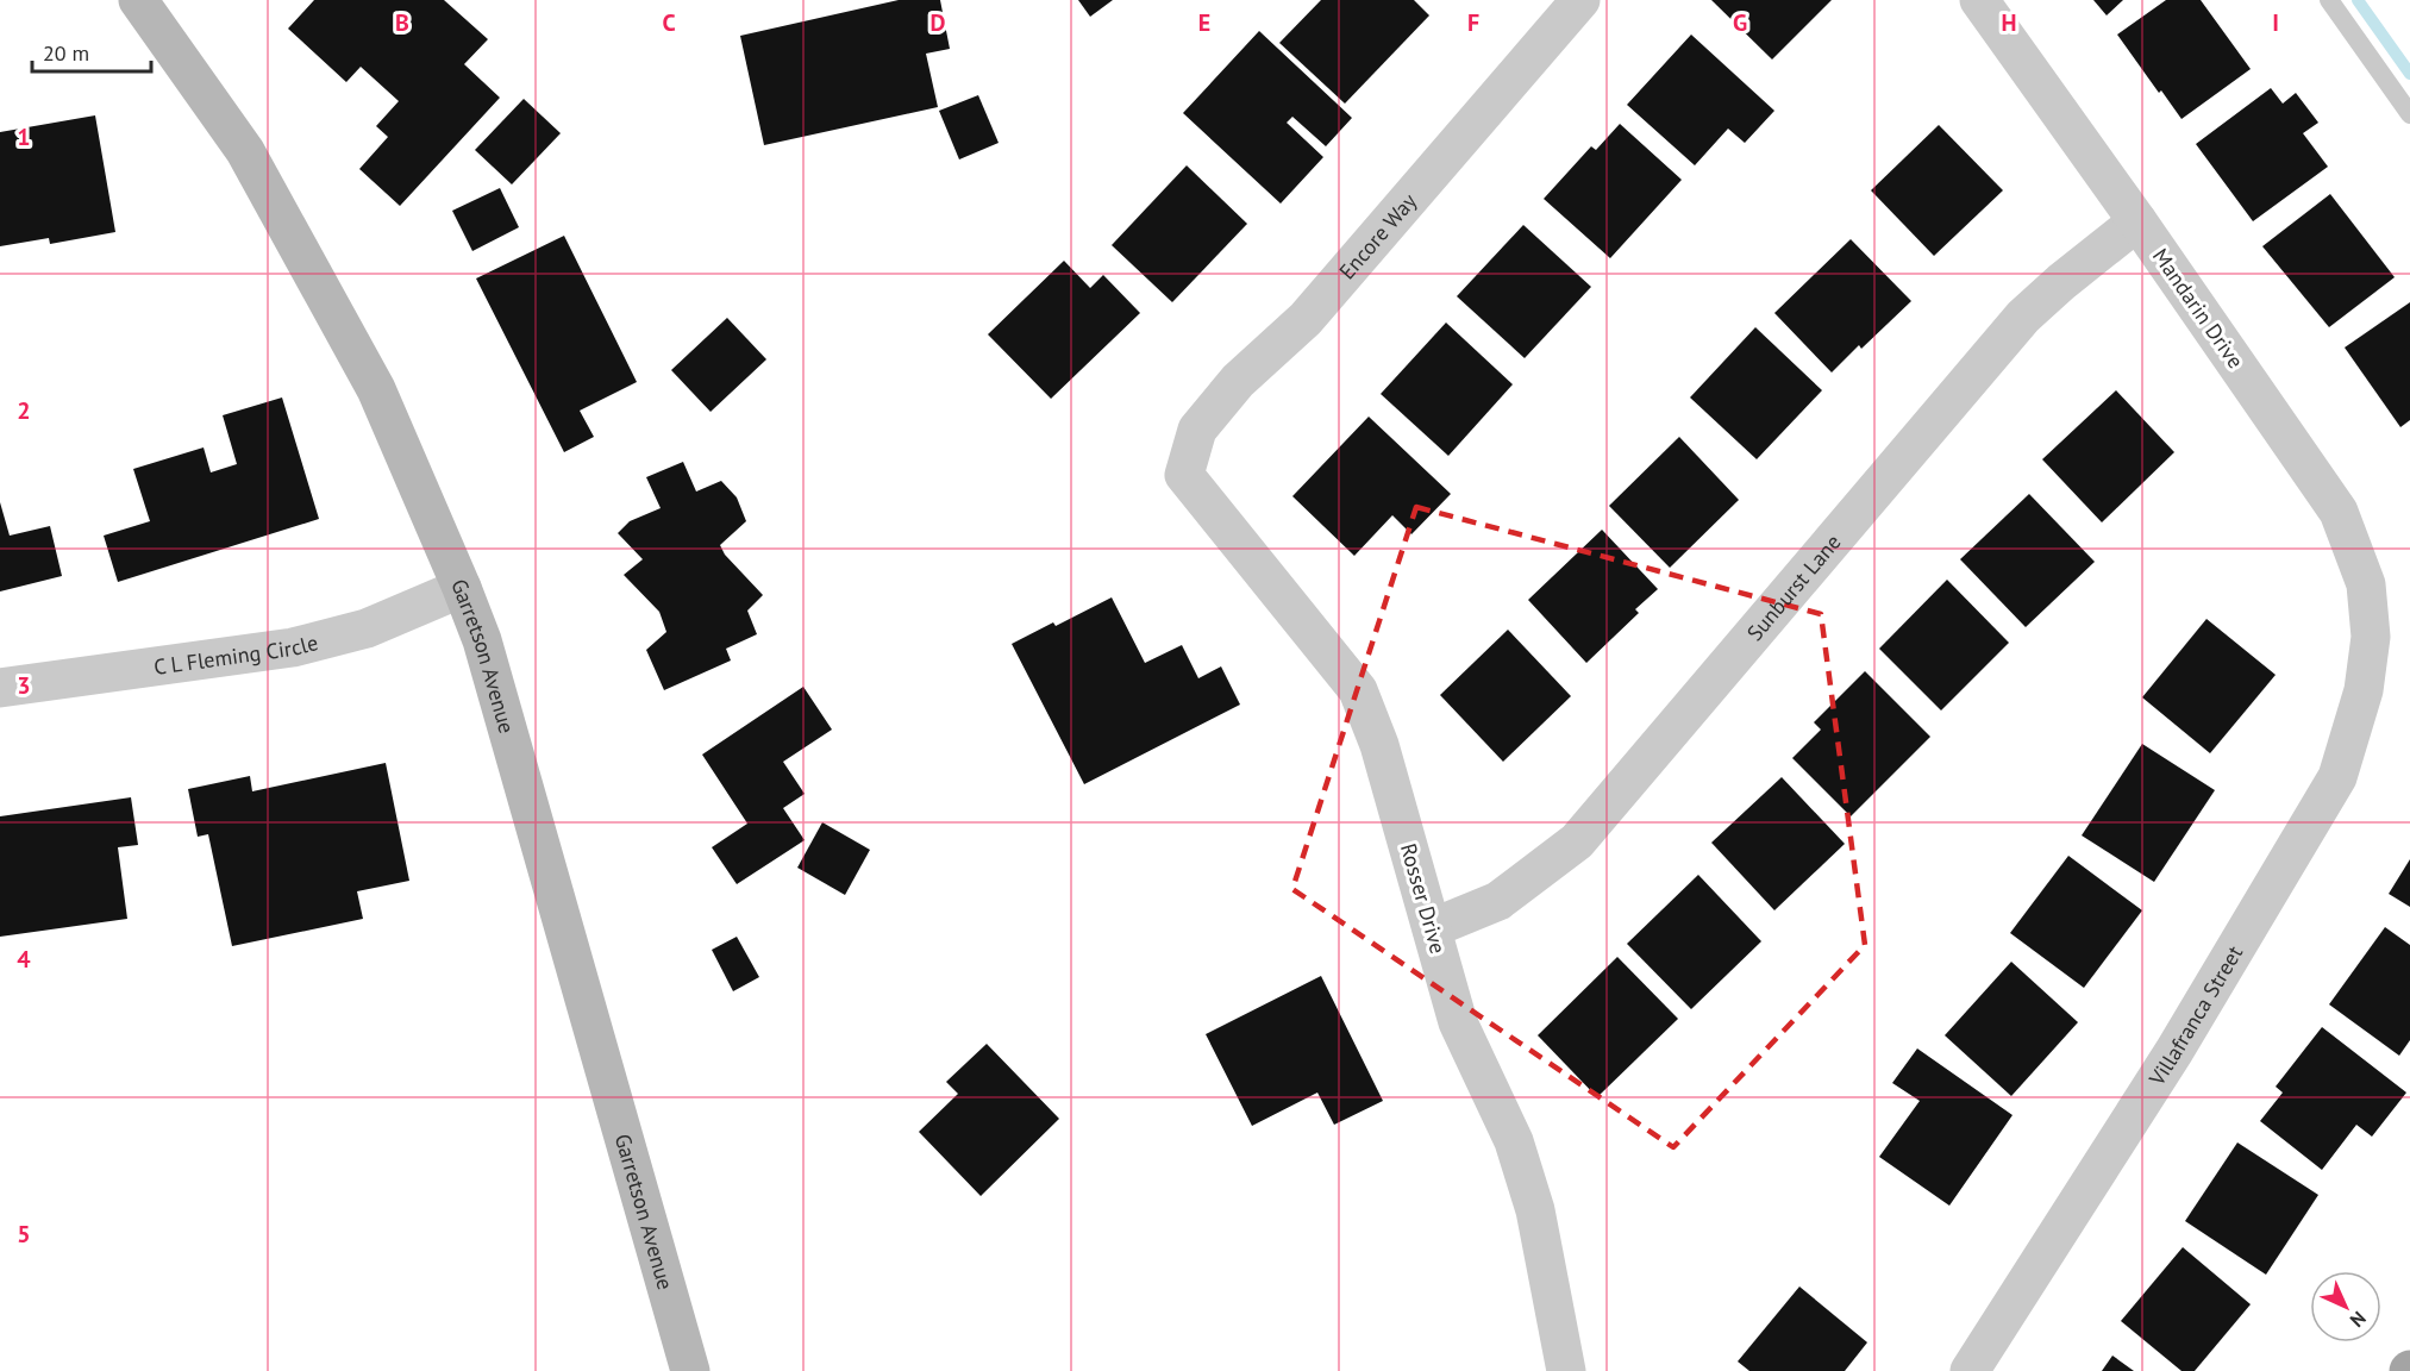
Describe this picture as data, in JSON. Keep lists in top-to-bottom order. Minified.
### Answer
{"streets":{"street":["Encore Way","Mandarin Drive","Sunburst Lane","C L Fleming Circle","Garretson Avenue","Rosser Drive","Villafranca Street"]},"crossings":[["Encore Way","Rosser Drive"],["Mandarin Drive","Sunburst Lane"],["Mandarin Drive","Villafranca Street"],["Sunburst Lane","Rosser Drive"],["C L Fleming Circle","Garretson Avenue"]],"scale_bar":"20 m","north":"bottom right","grid":{"columns":["B","C","D","E","F","G","H","I"],"rows":["1","2","3","4","5"]}}
